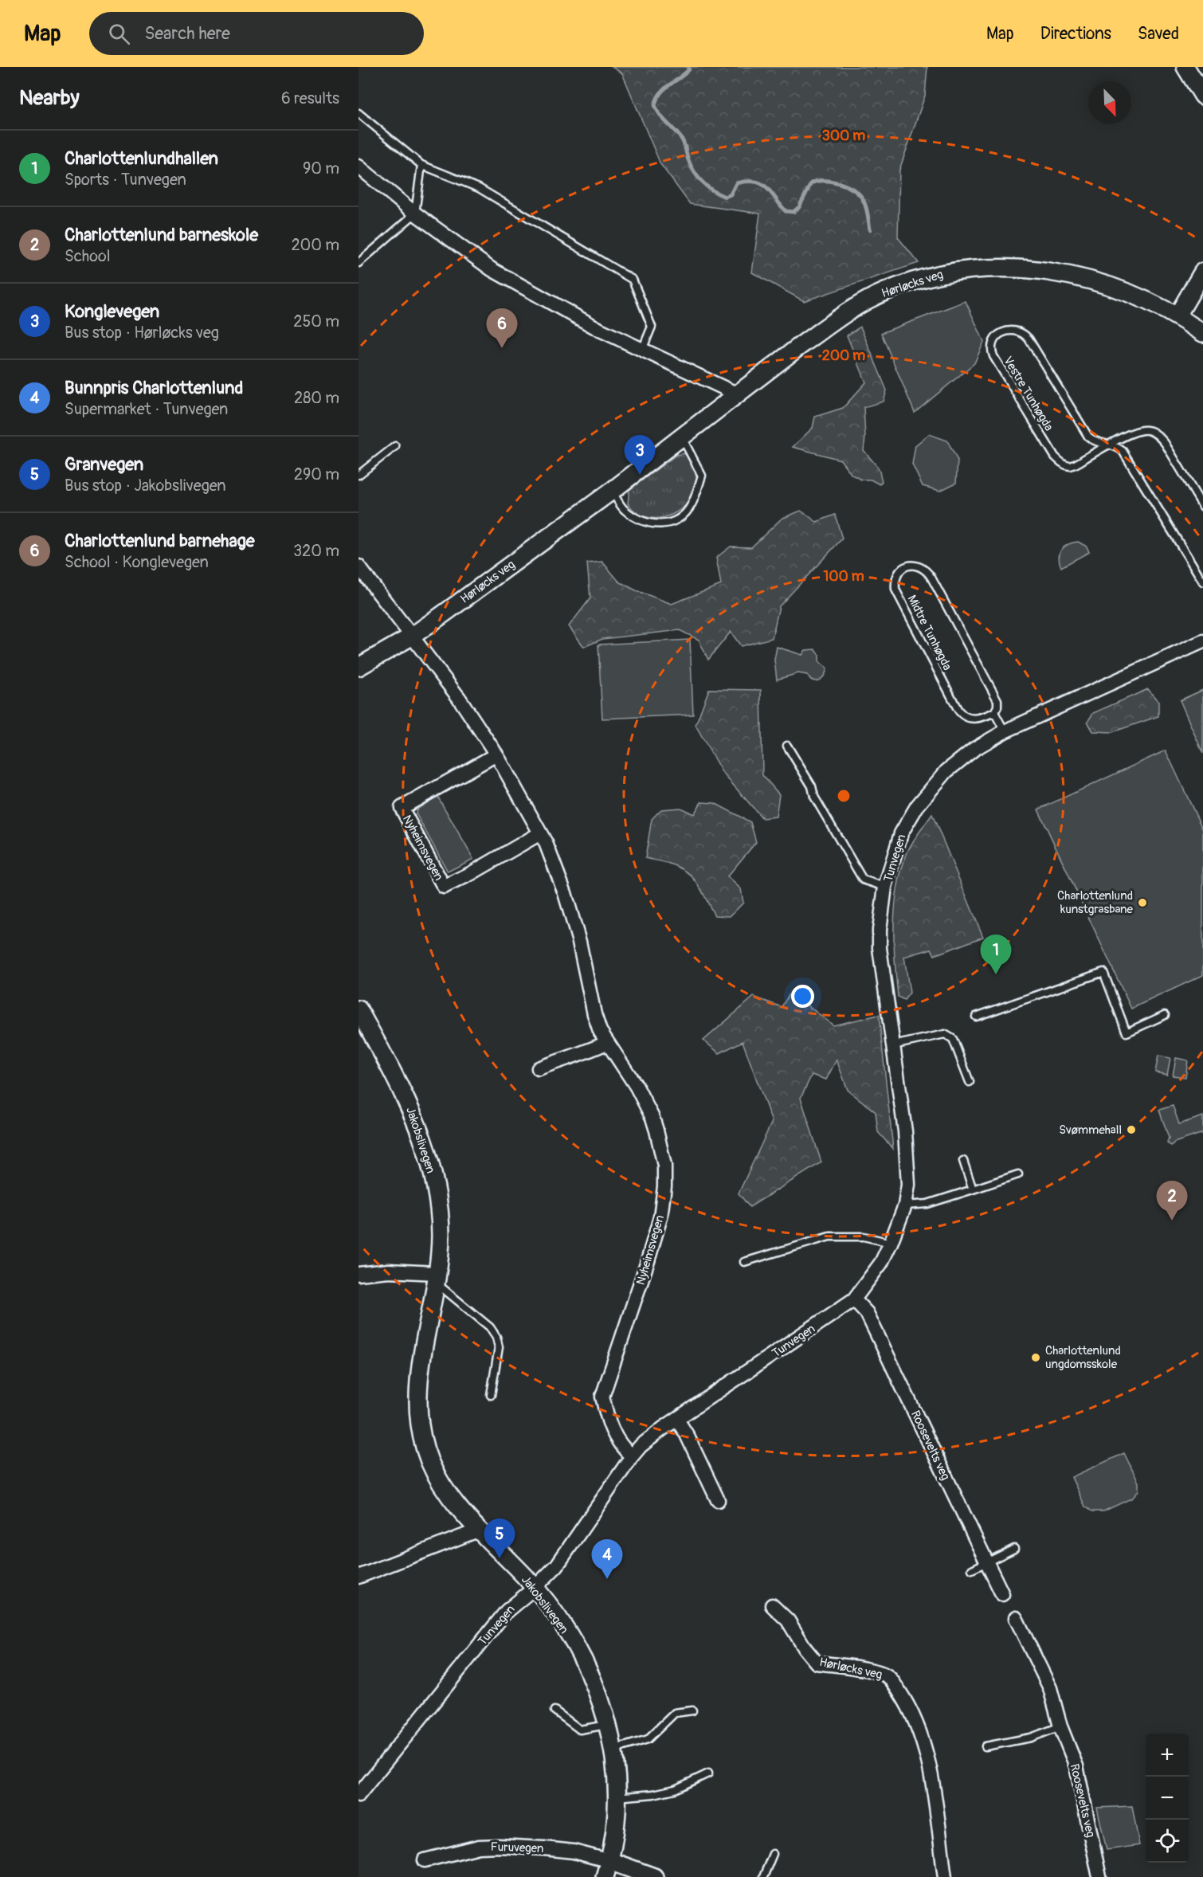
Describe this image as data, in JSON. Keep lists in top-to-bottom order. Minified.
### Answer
{"streets":{"street":["Hørløcks veg","Nyheimsvegen","Tunvegen","Jakobslivegen","Roosevelts veg","Furuvegen"],"lane":["Vestre Tunhøgda","Midtre Tunhøgda"]},"crossings":[["Hørløcks veg","Nyheimsvegen"],["Midtre Tunhøgda","Tunvegen"],["Nyheimsvegen","Tunvegen"],["Tunvegen","Jakobslivegen"],["Tunvegen","Roosevelts veg"],["Jakobslivegen","Furuvegen"]],"places":["Charlottenlund kunstgrasbane","Svømmehall","Charlottenlund ungdomsskole"],"north":"bottom right","page":{"header":"Map","search":"Search here","nav":["Map","Directions","Saved"],"heading":["Nearby","6 results"],"list":[{"mark":"1","name":"Charlottenlundhallen","note":"Sports · Tunvegen","value":"90 m"},{"mark":"2","name":"Charlottenlund barneskole","note":"School","value":"200 m"},{"mark":"3","name":"Konglevegen","note":"Bus stop · Hørløcks veg","value":"250 m"},{"mark":"4","name":"Bunnpris Charlottenlund","note":"Supermarket · Tunvegen","value":"280 m"},{"mark":"5","name":"Granvegen","note":"Bus stop · Jakobslivegen","value":"290 m"},{"mark":"6","name":"Charlottenlund barnehage","note":"School · Konglevegen","value":"320 m"}],"pins":["6","3","1","2","5","4"],"map_buttons":["+","−"]},"rings":["300 m","200 m","100 m"]}
